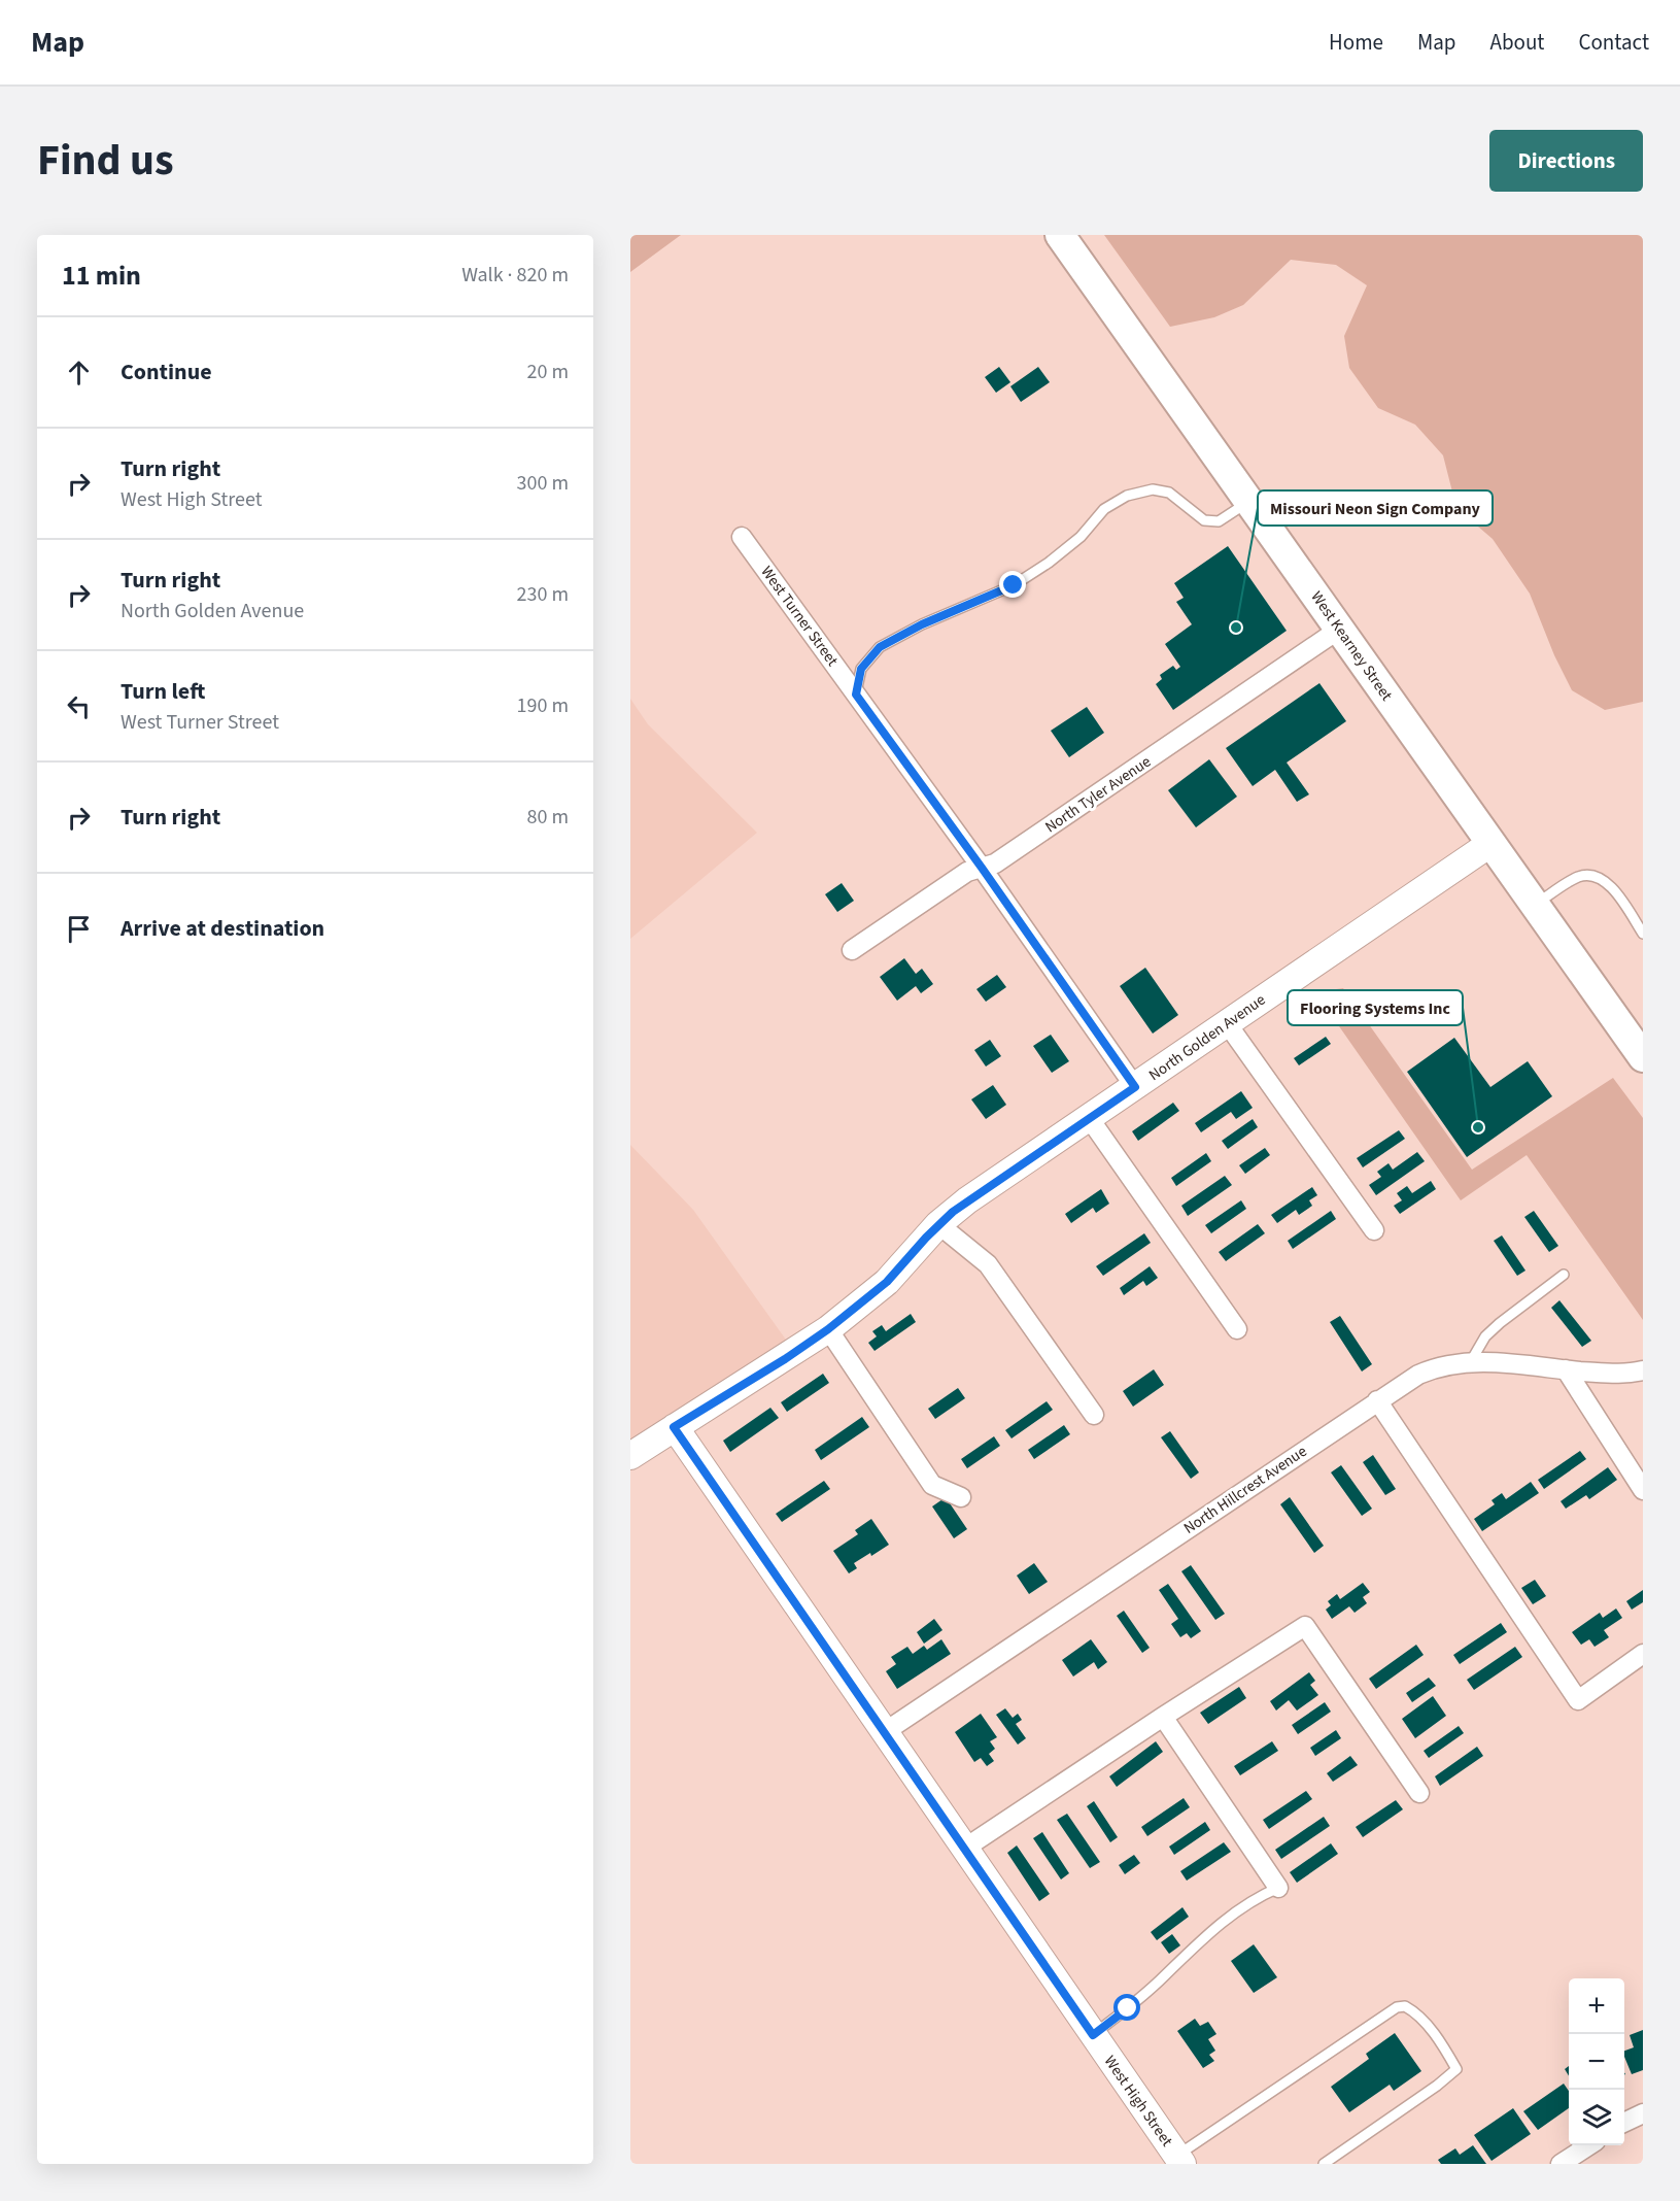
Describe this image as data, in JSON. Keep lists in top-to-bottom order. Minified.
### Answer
{"streets":{"main road":["West Kearney Street"],"street":["West Turner Street","North Tyler Avenue","North Golden Avenue","North Hillcrest Avenue","West High Street"]},"crossings":[["West Turner Street","North Tyler Avenue"],["West Turner Street","North Golden Avenue"],["West Kearney Street","North Tyler Avenue"],["West Kearney Street","North Golden Avenue"],["North Golden Avenue","West High Street"],["North Hillcrest Avenue","West High Street"]],"places":["Missouri Neon Sign Company","Flooring Systems Inc"],"page":{"header":"Map","nav":["Home","Map","About","Contact"],"title":"Find us","buttons":"Directions","heading":["11 min","Walk · 820 m"],"list":[["Continue","20 m"],["Turn right","West High Street","300 m"],["Turn right","North Golden Avenue","230 m"],["Turn left","West Turner Street","190 m"],["Turn right","80 m"],"Arrive at destination"],"map_buttons":["+","−"]}}
